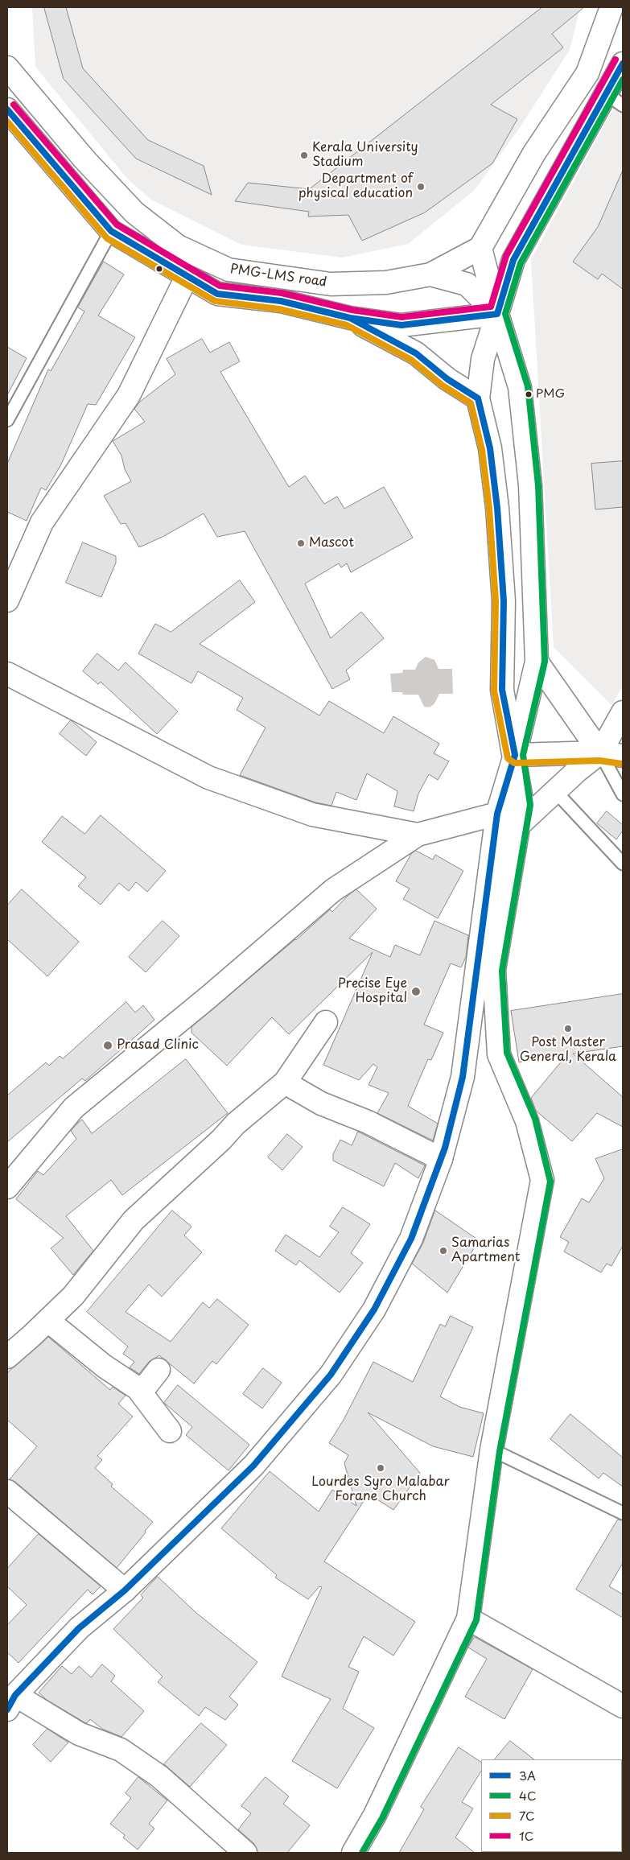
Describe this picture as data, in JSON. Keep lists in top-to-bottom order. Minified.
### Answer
{"streets":{"main road":["PMG-LMS road"]},"places":["Kerala University Stadium","Department of physical education","PMG","Mascot","Precise Eye Hospital","Post Master General, Kerala","Prasad Clinic","Samarias Apartment","Lourdes Syro Malabar Forane Church"],"lines":["transit line 1C","transit line 3A","transit line 4C","transit line 7C"],"legend":["3A","4C","7C","1C"]}
